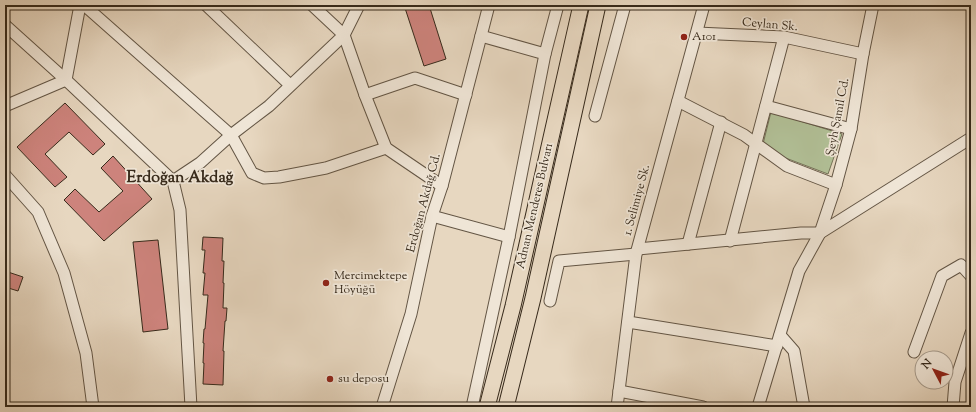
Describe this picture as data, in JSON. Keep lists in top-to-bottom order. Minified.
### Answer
{"streets":{"highway":["Adnan Menderes Bulvarı"],"street":["Ceylan Sk.","Şeyh Şamil Cd.","1. Selimiye Sk.","Erdoğan Akdağ Cd."]},"crossings":[["Ceylan Sk.","Şeyh Şamil Cd."],["Ceylan Sk.","1. Selimiye Sk."]],"districts":["Erdoğan Akdağ"],"places":["A101","Mercimektepe Höyüğü","su deposu"],"north":"top left"}
